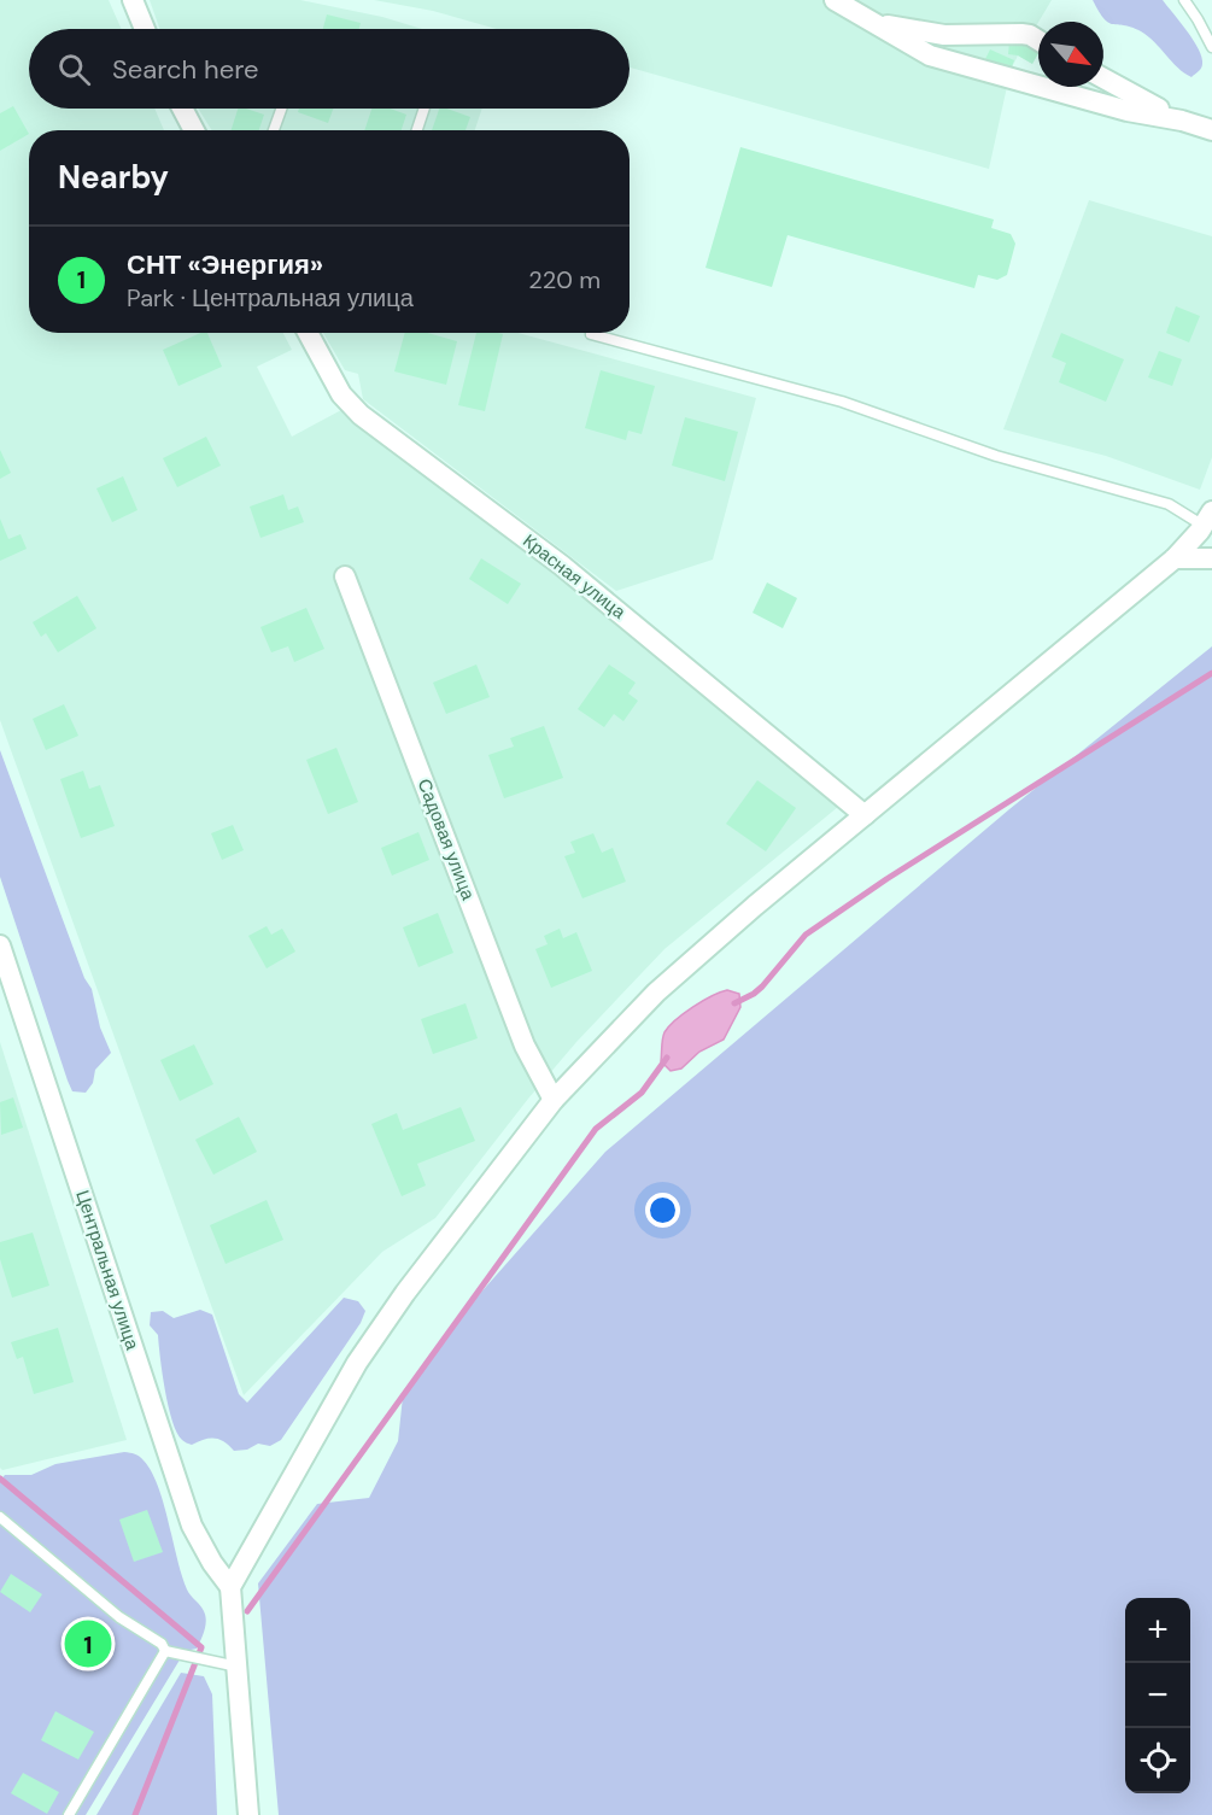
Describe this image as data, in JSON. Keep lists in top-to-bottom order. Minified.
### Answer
{"streets":{"street":["Красная улица","Садовая улица","Центральная улица"]},"north":"bottom right","page":{"search":"Search here","heading":"Nearby","list":[{"mark":"1","name":"СНТ «Энергия»","note":"Park · Центральная улица","value":"220 m"}],"map_buttons":["+","−"],"pins":"1"}}
